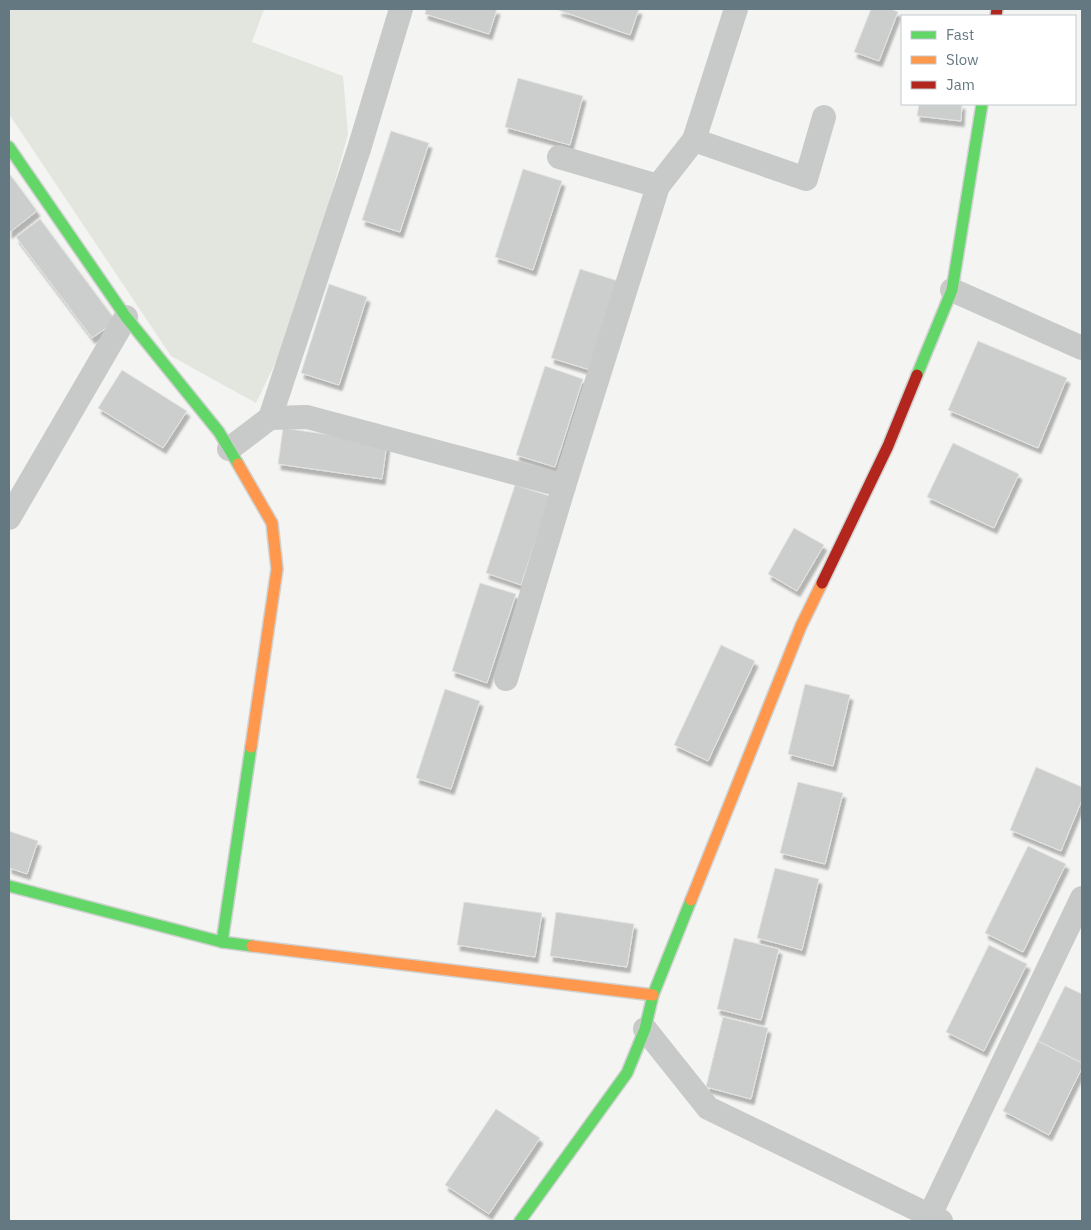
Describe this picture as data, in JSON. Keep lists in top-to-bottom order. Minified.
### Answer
{"legend":["Fast","Slow","Jam"]}
